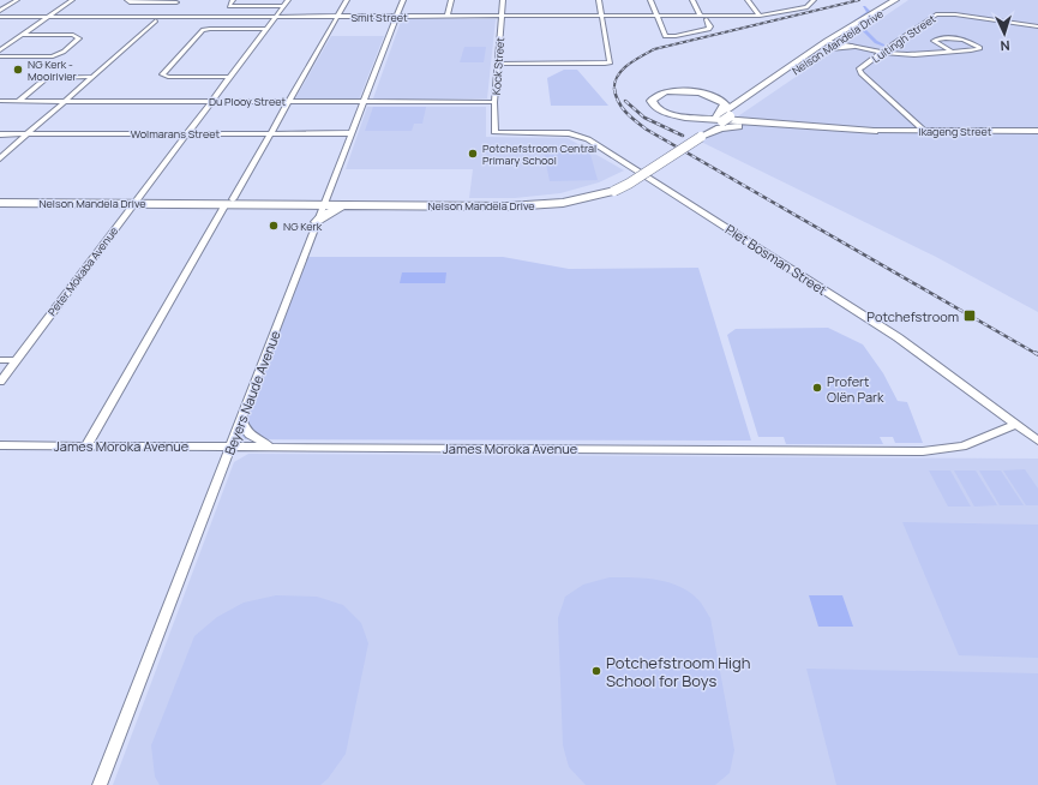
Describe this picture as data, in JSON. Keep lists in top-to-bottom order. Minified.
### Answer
{"streets":{"highway":["Nelson Mandela Drive"],"street":["Smit Street","Luitingh Street","Kock Street","Du Plooy Street","Ikageng Street","Wolmarans Street","Piet Bosman Street","Peter Mokaba Avenue","Beyers Naude Avenue","James Moroka Avenue"]},"crossings":[["Smit Street","Kock Street"],["Smit Street","Peter Mokaba Avenue"],["Smit Street","Beyers Naude Avenue"],["Luitingh Street","Ikageng Street"],["Nelson Mandela Drive","Peter Mokaba Avenue"],["Nelson Mandela Drive","Beyers Naude Avenue"],["Kock Street","Du Plooy Street"],["Kock Street","Piet Bosman Street"],["Du Plooy Street","Peter Mokaba Avenue"],["Du Plooy Street","Beyers Naude Avenue"],["Wolmarans Street","Peter Mokaba Avenue"],["Wolmarans Street","Beyers Naude Avenue"],["Piet Bosman Street","James Moroka Avenue"],["Beyers Naude Avenue","James Moroka Avenue"]],"places":{"other":["NG Kerk - Mooirivier","Potchefstroom Central Primary School","NG Kerk","Profert Olën Park","Potchefstroom High School for Boys"],"transit":["Potchefstroom"]},"north":"bottom"}
